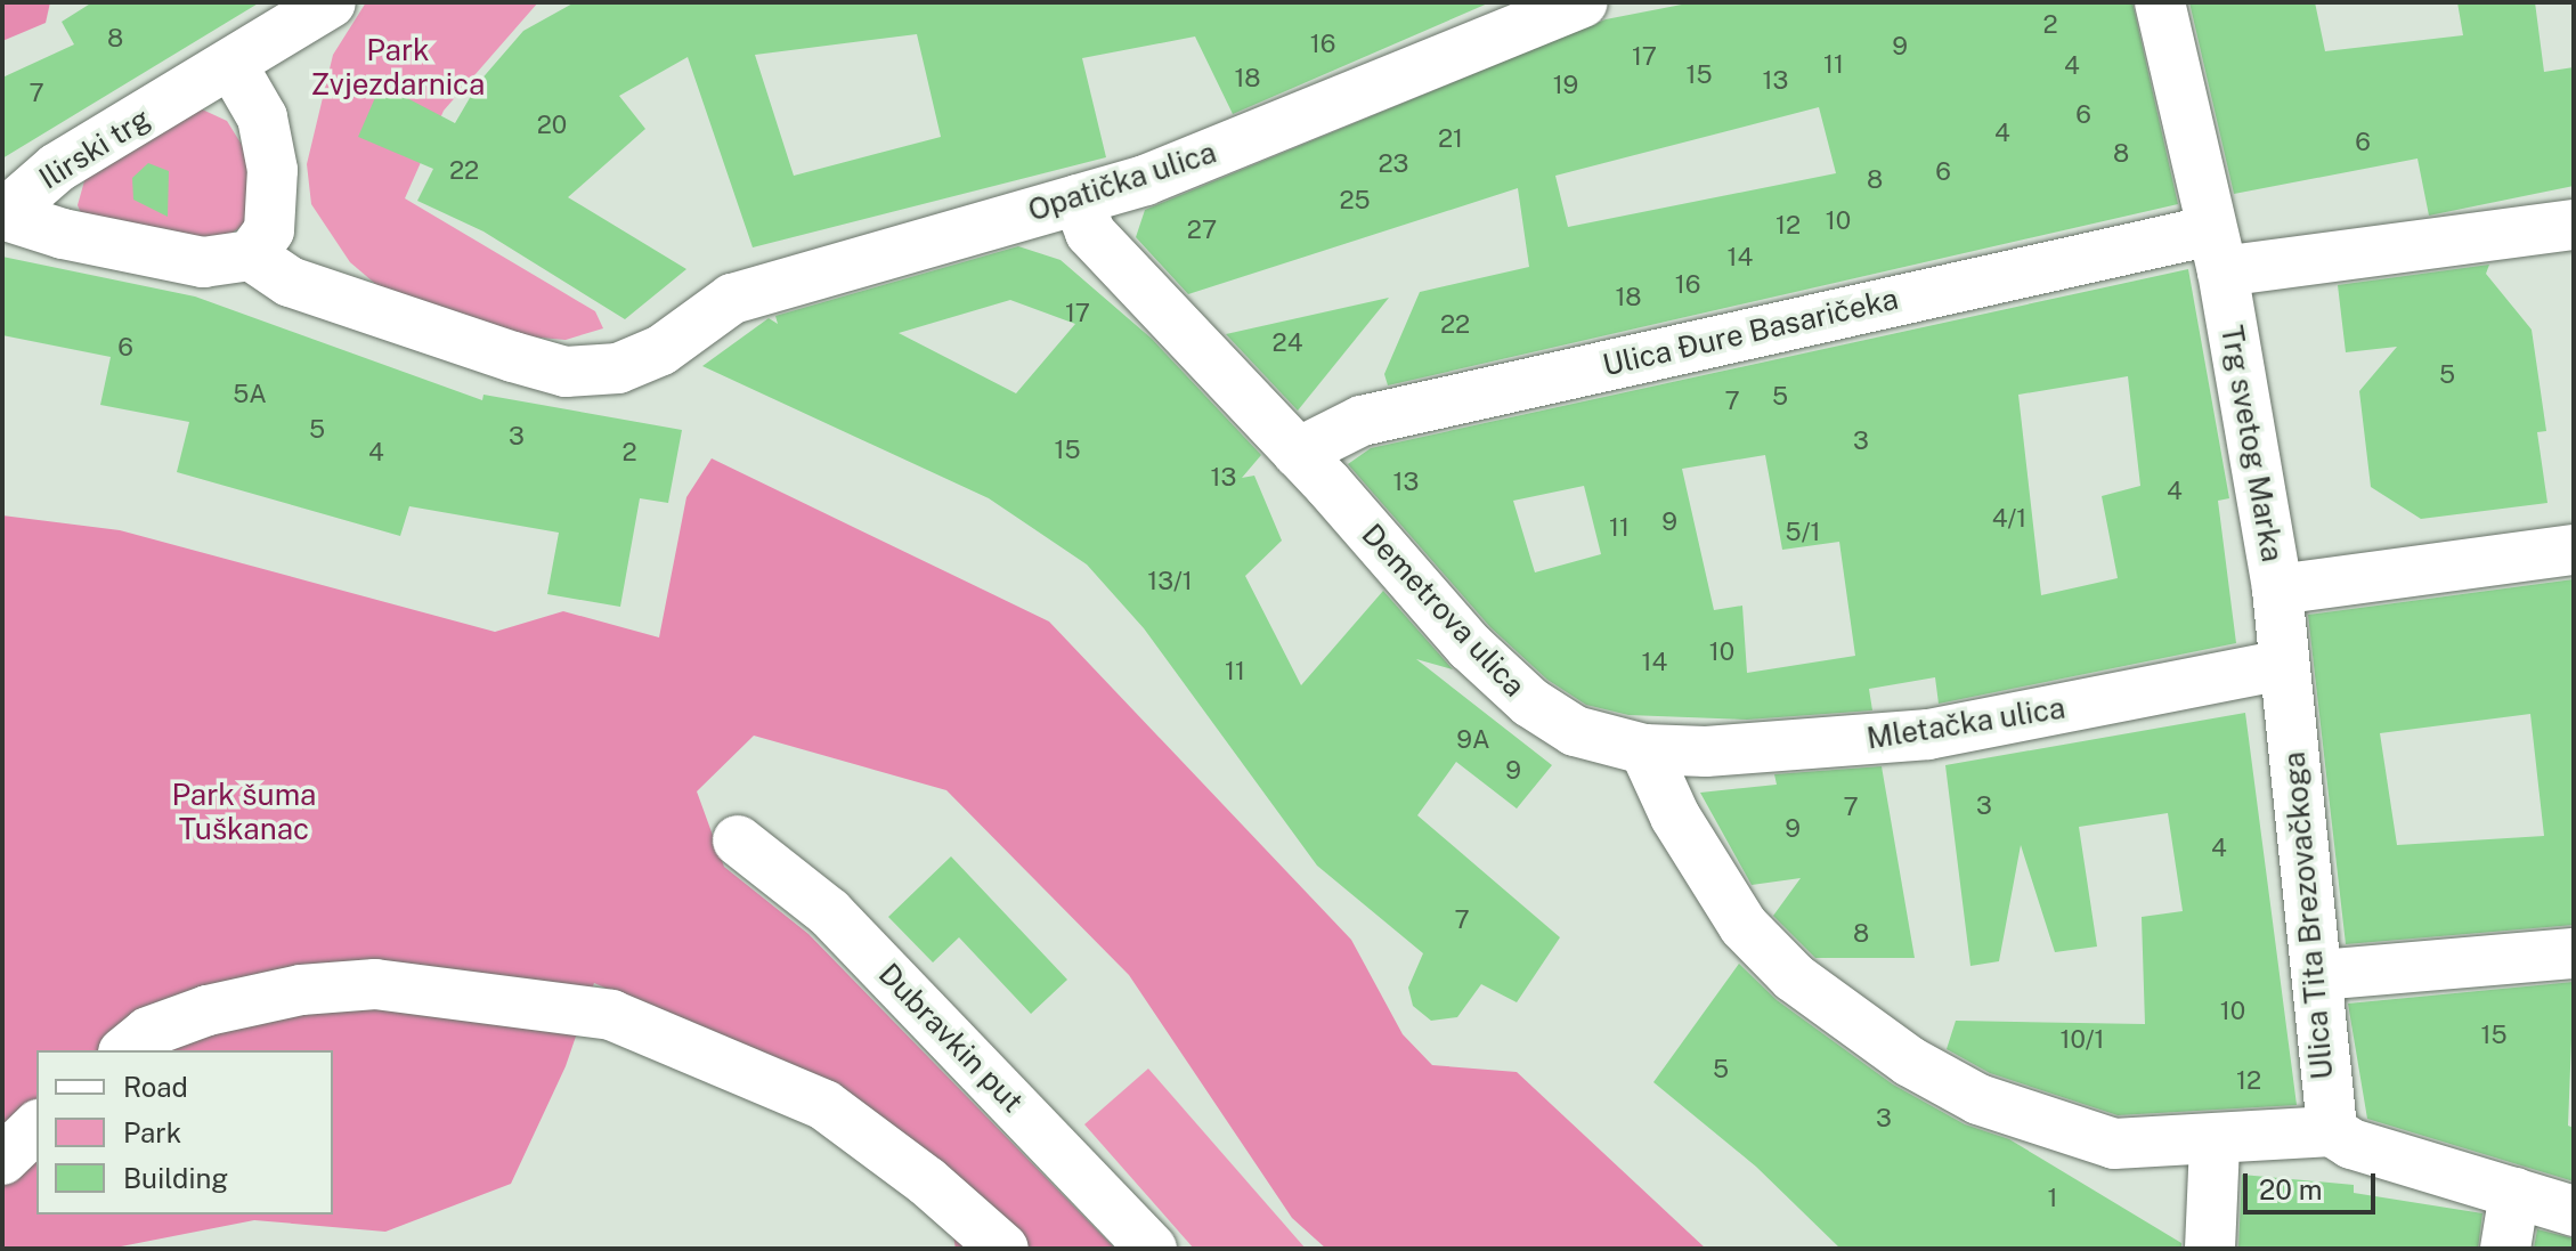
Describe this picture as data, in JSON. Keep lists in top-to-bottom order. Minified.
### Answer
{"streets":{"street":["Ilirski trg","Opatička ulica","Ulica Đure Basaričeka","Trg svetog Marka","Demetrova ulica","Mletačka ulica","Ulica Tita Brezovačkoga","Dubravkin put"]},"crossings":[["Ilirski trg","Opatička ulica"],["Opatička ulica","Demetrova ulica"],["Ulica Đure Basaričeka","Trg svetog Marka"],["Ulica Đure Basaričeka","Demetrova ulica"],["Trg svetog Marka","Ulica Tita Brezovačkoga"],["Demetrova ulica","Mletačka ulica"],["Mletačka ulica","Ulica Tita Brezovačkoga"]],"parks":["Park Zvjezdarnica","Park šuma Tuškanac"],"house_numbers":["2","8","16","9","17","11","4","15","18","13","19","7","6","20","4","21","6","8","23","22","6","8","25","10","12","27","14","16","18","17","22","24","6","5","5A","5","7","5","3","3","15","4","2","13","13","4","4/1","9","11","5/1","13/1","10","14","11","9A","9","3","7","9","4","7","8","10","15","10/1","5","12","3","1"],"legend":["Road","Park","Building"],"scale_bar":"20 m"}
